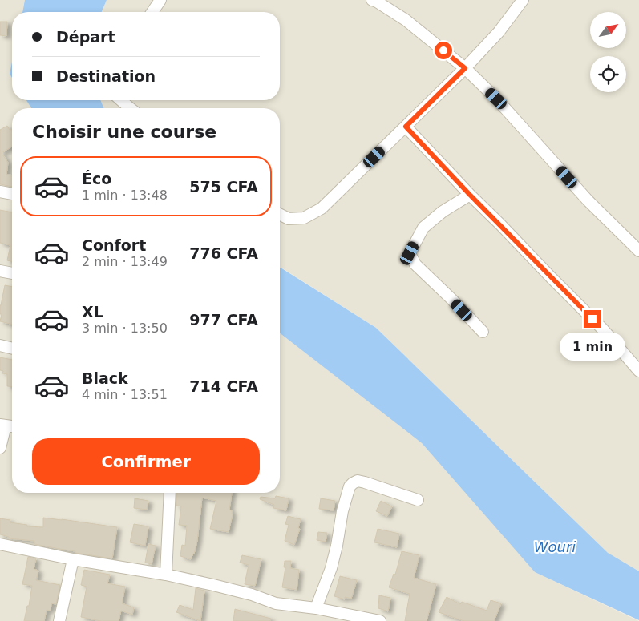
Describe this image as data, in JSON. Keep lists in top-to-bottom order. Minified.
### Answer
{"water":["Wouri"],"north":"top right","page":{"banner":["Départ","Destination"],"heading":"Choisir une course","list":[{"name":"Éco","note":"1 min · 13:48","value":"575 CFA"},{"name":"Confort","note":"2 min · 13:49","value":"776 CFA"},{"name":"XL","note":"3 min · 13:50","value":"977 CFA"},{"name":"Black","note":"4 min · 13:51","value":"714 CFA"}],"bubble":"1 min","buttons":"Confirmer"}}
